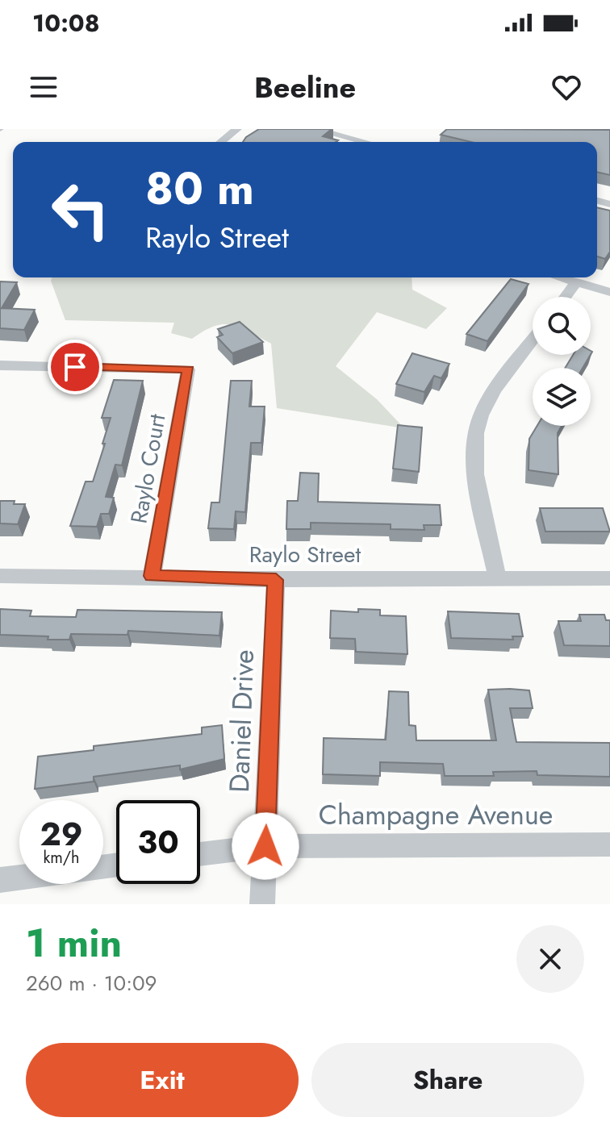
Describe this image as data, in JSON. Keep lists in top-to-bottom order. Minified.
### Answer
{"streets":{"street":["Raylo Court","Raylo Street","Daniel Drive","Champagne Avenue"]},"crossings":[["Raylo Court","Raylo Street"],["Raylo Street","Daniel Drive"],["Daniel Drive","Champagne Avenue"]],"page":{"status":"10:08","header":"Beeline","turn":["80 m","Raylo Street"],"speed":"29 km/h","limit":"30","heading":["1 min","260 m · 10:09"],"buttons":["Exit","Share"]}}
